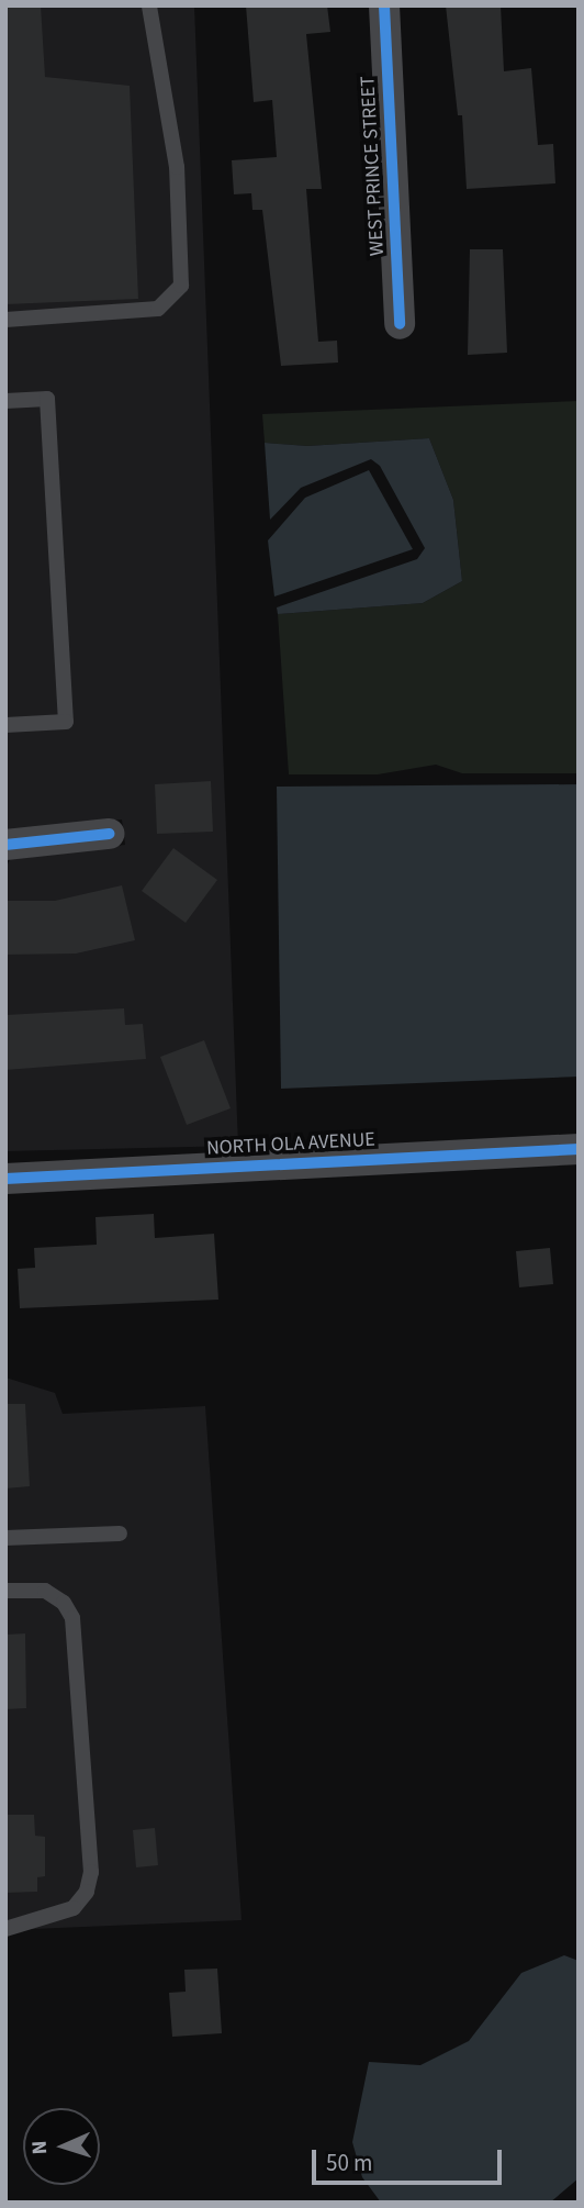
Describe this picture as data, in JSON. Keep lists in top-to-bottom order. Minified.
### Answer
{"streets":{"street":["WEST PRINCE STREET","NORTH OLA AVENUE"]},"scale_bar":"50 m","north":"left"}
